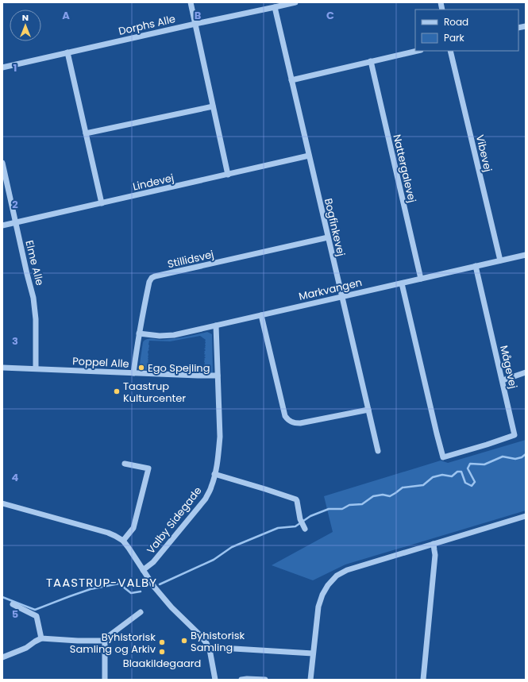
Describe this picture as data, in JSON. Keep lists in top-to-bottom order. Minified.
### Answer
{"streets":{"street":["Dorphs Alle","Vibevej","Nattergalevej","Lindevej","Bogfinkevej","Stillidsvej","Elme Alle","Markvangen","Poppel Alle","Mågevej","Valby Sidegade"]},"crossings":[["Dorphs Alle","Bogfinkevej"],["Vibevej","Markvangen"],["Nattergalevej","Markvangen"],["Lindevej","Bogfinkevej"],["Lindevej","Elme Alle"],["Bogfinkevej","Stillidsvej"],["Bogfinkevej","Markvangen"],["Stillidsvej","Markvangen"],["Stillidsvej","Poppel Alle"],["Elme Alle","Poppel Alle"],["Markvangen","Mågevej"],["Markvangen","Valby Sidegade"],["Poppel Alle","Valby Sidegade"]],"districts":["TAASTRUP-VALBY"],"places":["Ego Spejling","Taastrup Kulturcenter","Byhistorisk Samling","Byhistorisk Samling og Arkiv","Blaakildegaard"],"legend":["Road","Park"],"north":"top","grid":{"columns":["A","B","C"],"rows":["1","2","3","4","5"]}}
